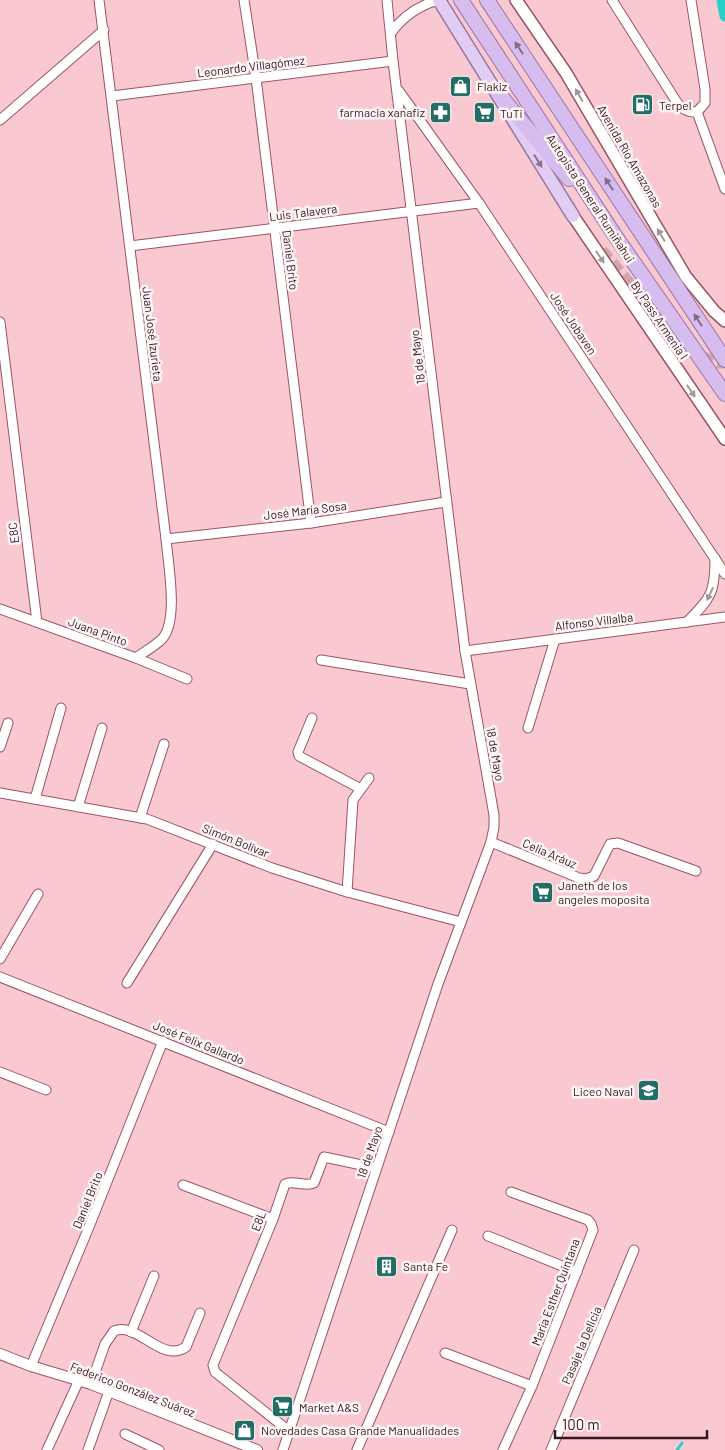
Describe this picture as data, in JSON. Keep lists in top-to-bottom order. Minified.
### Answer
{"streets":{"highway":["Autopista General Rumiñahui"],"main road":["Avenida Río Amazonas","By Pass Armenia I"],"street":["Leonardo Villagómez","Luis Talavera","Daniel Brito","José Jobaven","Juan José Izurieta","18 de Mayo","José María Sosa","E8C","Alfonso Villalba","Juana Pinto","Simón Bolívar","Celia Aráuz","José Felix Gallardo","E8L","Maria Esther Quintana","Pasaje la Delicia","Federico González Suárez"]},"crossings":[["Leonardo Villagómez","Daniel Brito"],["Leonardo Villagómez","Juan José Izurieta"],["Leonardo Villagómez","18 de Mayo"],["Luis Talavera","Daniel Brito"],["Luis Talavera","José Jobaven"],["Luis Talavera","Juan José Izurieta"],["Luis Talavera","18 de Mayo"],["Daniel Brito","José María Sosa"],["Daniel Brito","José Felix Gallardo"],["Daniel Brito","Federico González Suárez"],["José Jobaven","18 de Mayo"],["Juan José Izurieta","José María Sosa"],["Juan José Izurieta","Juana Pinto"],["18 de Mayo","José María Sosa"],["18 de Mayo","Alfonso Villalba"],["18 de Mayo","Simón Bolívar"],["18 de Mayo","Celia Aráuz"],["18 de Mayo","José Felix Gallardo"],["18 de Mayo","E8L"],["E8C","Juana Pinto"]],"one_way":["By Pass Armenia I"],"places":{"shop":["Flakiz","Novedades Casa Grande Manualidades"],"fuel station":["Terpel"],"pharmacy":["farmacia xanafiz"],"supermarket":["TuTi","Janeth de los angeles moposita","Market A&S"],"school or university":["Liceo Naval"],"building":["Santa Fe"]},"scale_bar":"100 m"}
